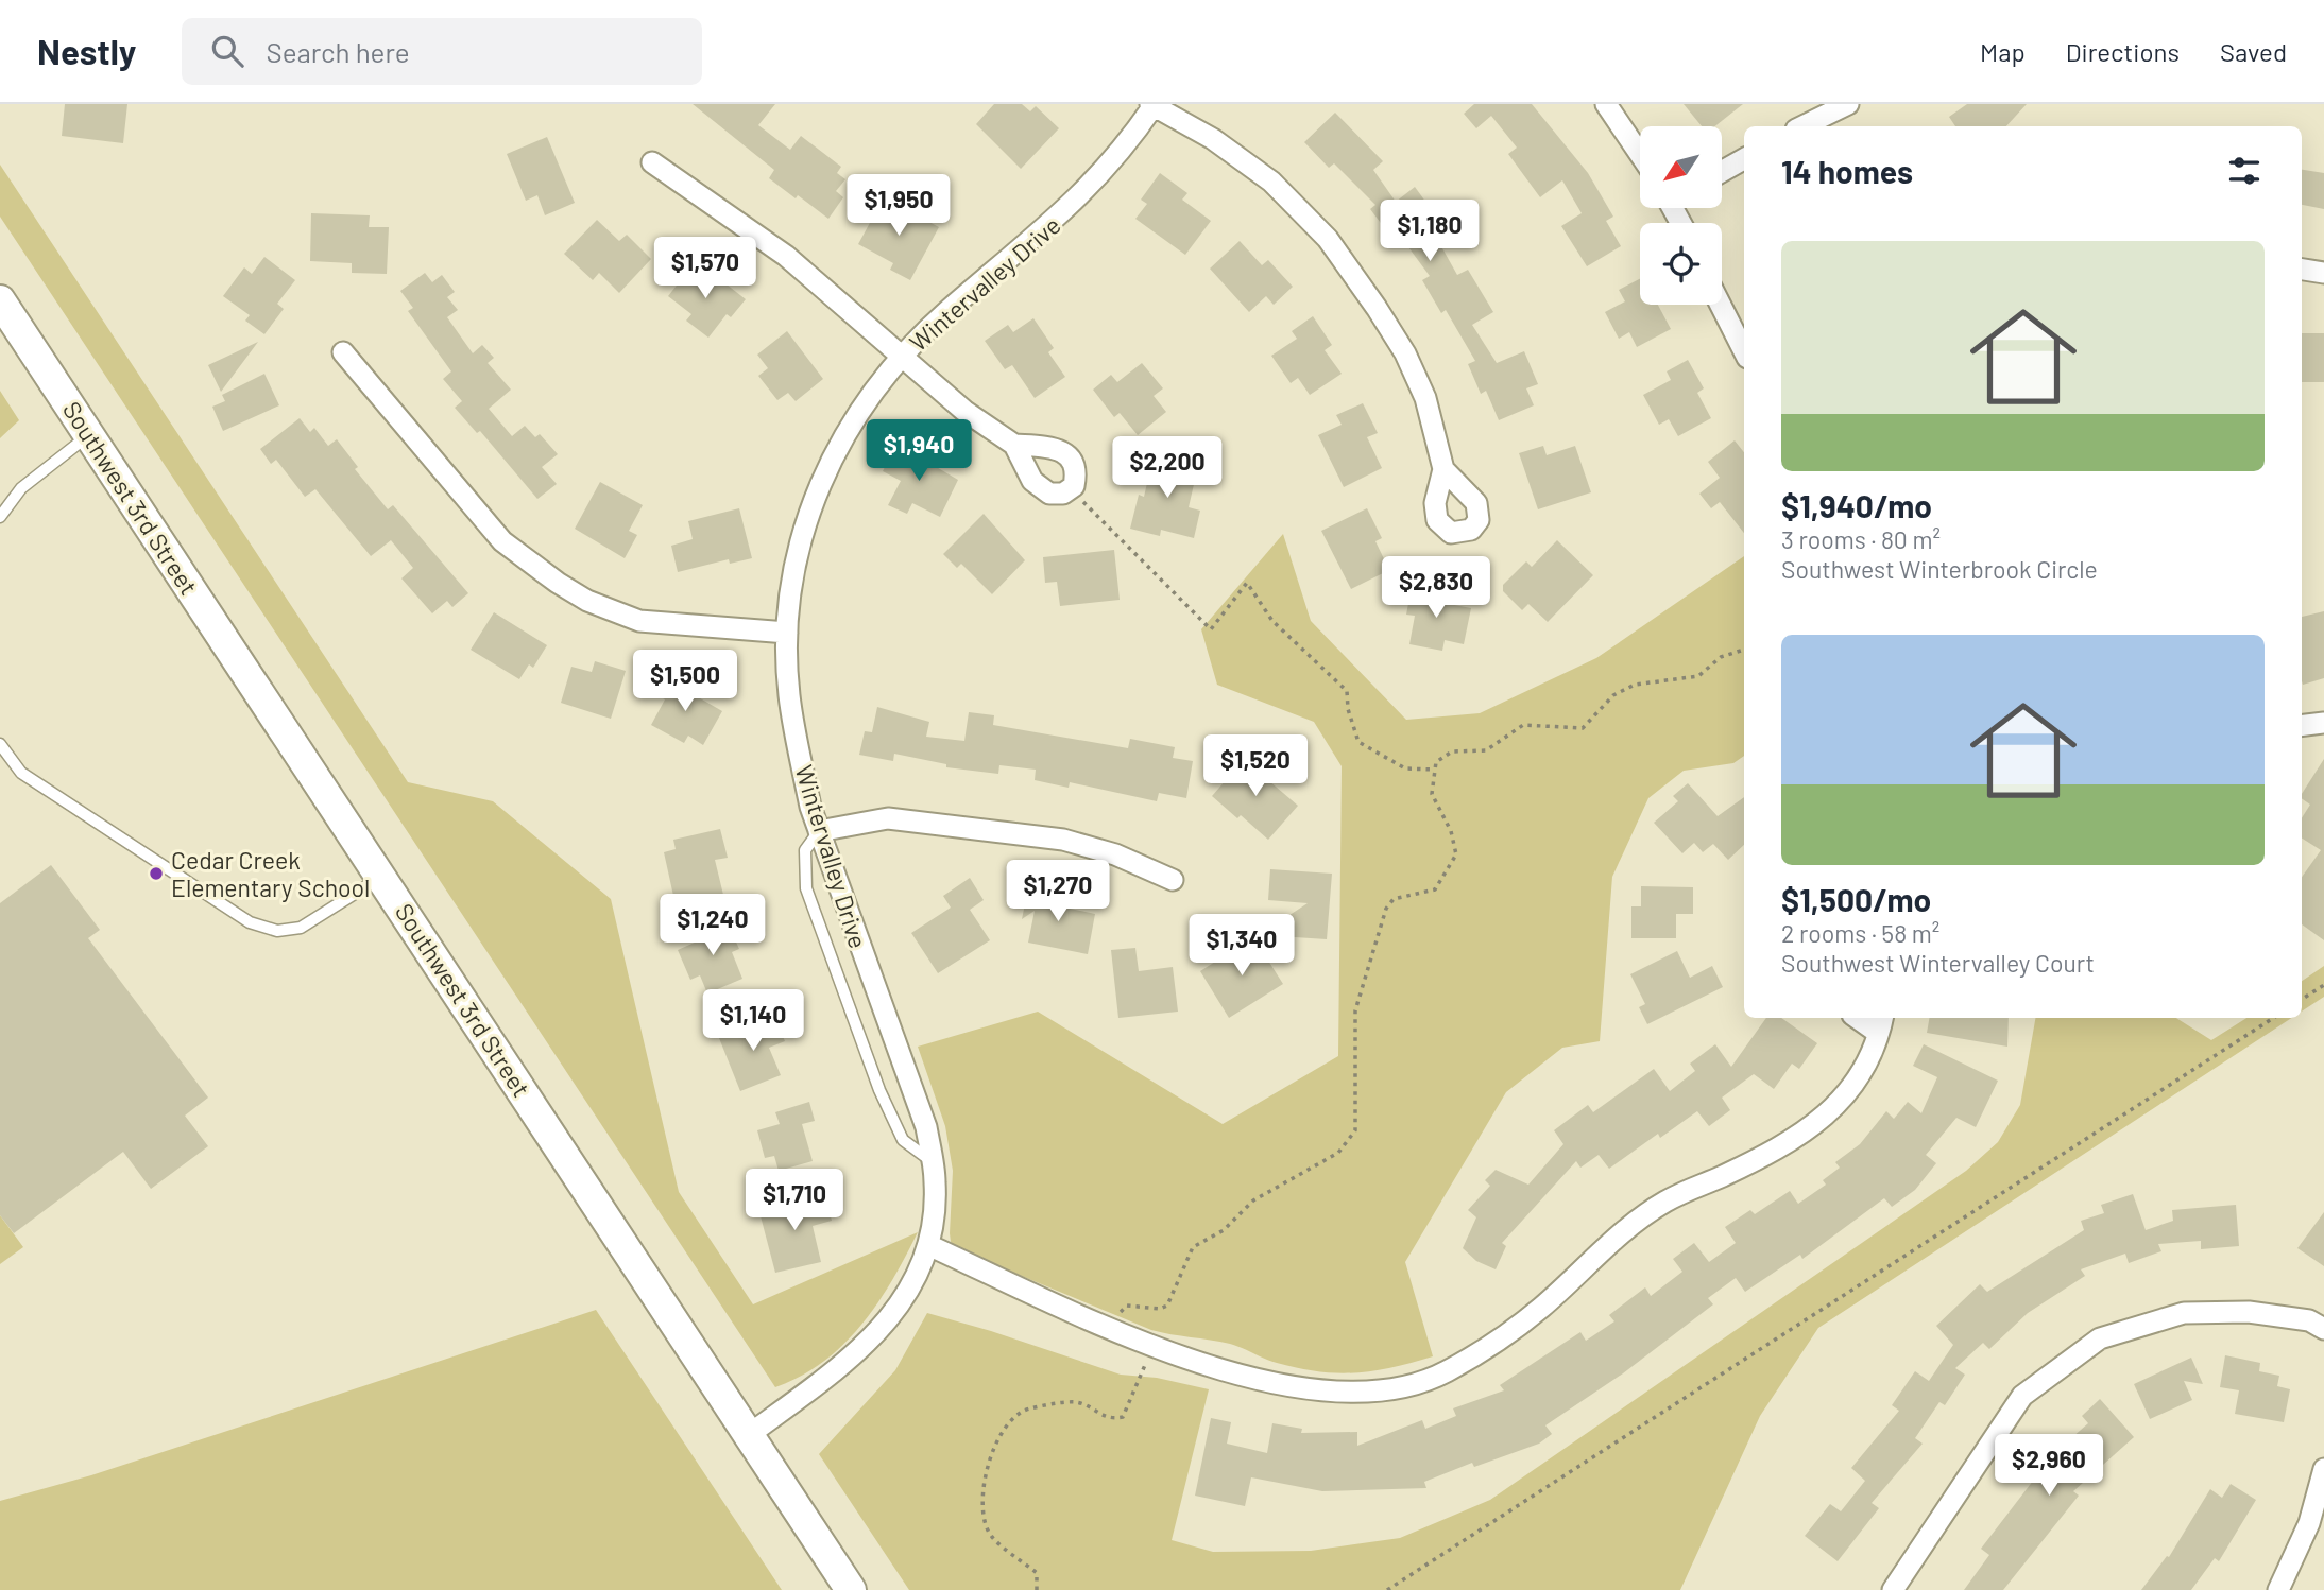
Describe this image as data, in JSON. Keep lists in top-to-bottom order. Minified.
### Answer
{"streets":{"main road":["Southwest 3rd Street"],"street":["Wintervalley Drive"]},"crossings":[["Wintervalley Drive","Southwest 3rd Street"]],"places":["Cedar Creek Elementary School"],"north":"bottom left","page":{"header":"Nestly","search":"Search here","nav":["Map","Directions","Saved"],"heading":"14 homes","price":["$1,950","$1,180","$1,570","$1,940","$2,200","$2,830","$1,500","$1,520","$1,270","$1,240","$1,340","$1,140","$1,710","$2,960"],"list":[{"name":"$1,940/mo","note":"3 rooms · 80 m² · Southwest Winterbrook Circle"},{"name":"$1,500/mo","note":"2 rooms · 58 m² · Southwest Wintervalley Court"}]}}
